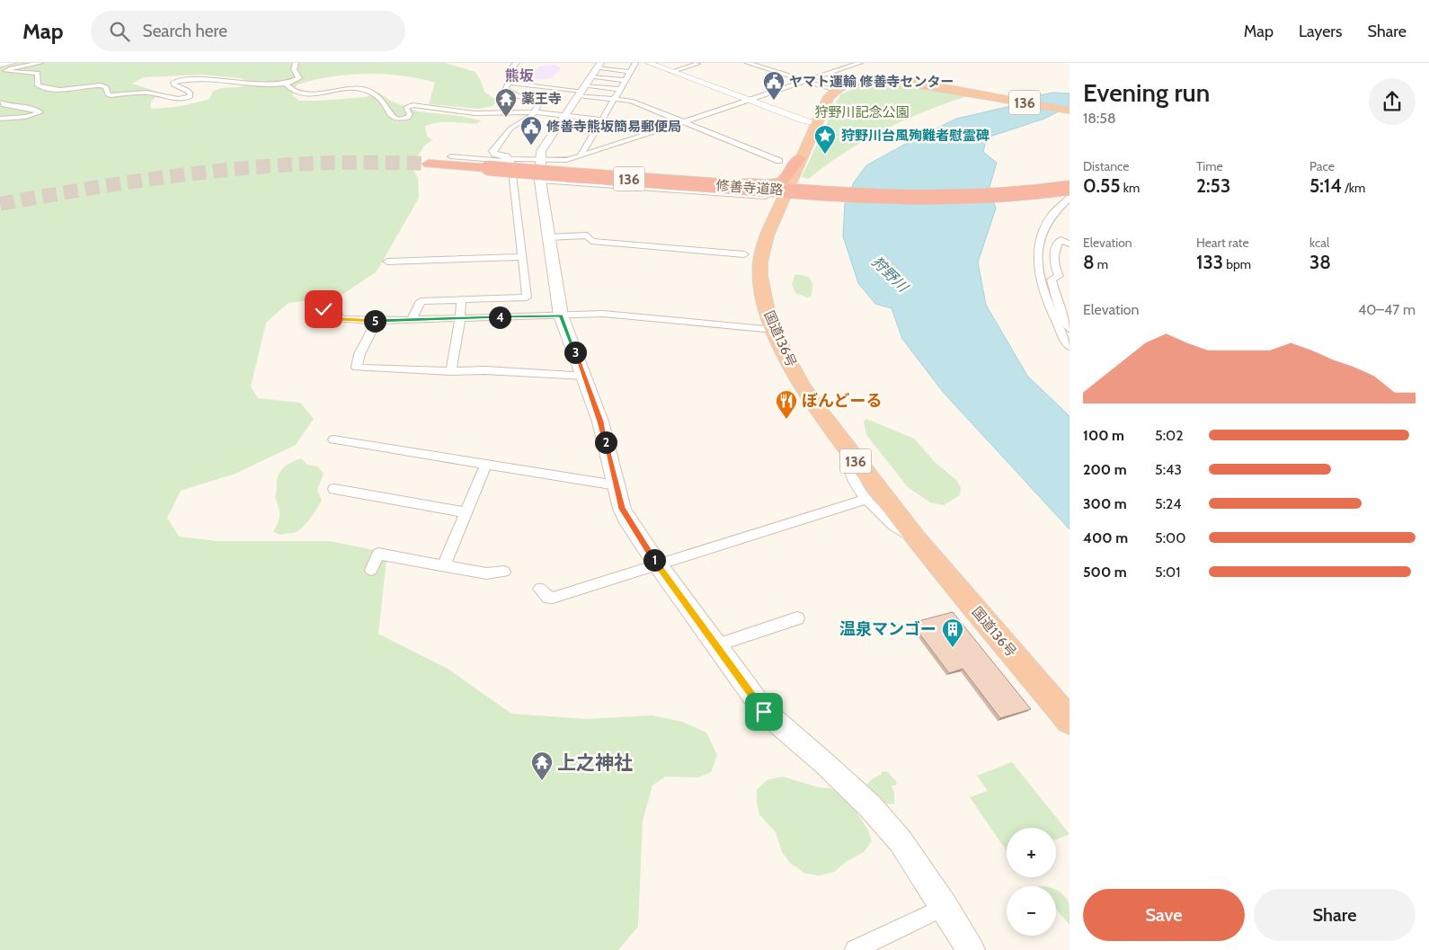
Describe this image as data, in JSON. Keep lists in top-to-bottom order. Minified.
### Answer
{"streets":{"highway":["136","修善寺道路","国道136号"]},"crossings":[["136","国道136号"]],"districts":["熊坂"],"water":["狩野川"],"parks":["狩野川記念公園"],"places":{"public building":["ヤマト運輸 修善寺センター","修善寺熊坂簡易郵便局"],"temple":["薬王寺","上之神社"],"place":["狩野川台風殉難者慰霊碑"],"restaurant":["ぼんどーる"],"building":["温泉マンゴー"]},"page":{"header":"Map","search":"Search here","nav":["Map","Layers","Share"],"heading":["Evening run","18:58"],"stats":[["Distance","0.55 km"],["Time","2:53"],["Pace","5:14 /km"],["Elevation","8 m"],["Heart rate","133 bpm"],["kcal","38"]],"chart":["Elevation","40–47 m"],"pins":["4","5","3","2","1"],"list":[{"name":"100 m","note":"5:02"},{"name":"200 m","note":"5:43"},{"name":"300 m","note":"5:24"},{"name":"400 m","note":"5:00"},{"name":"500 m","note":"5:01"}],"map_buttons":["+","−"],"buttons":["Save","Share"]}}
